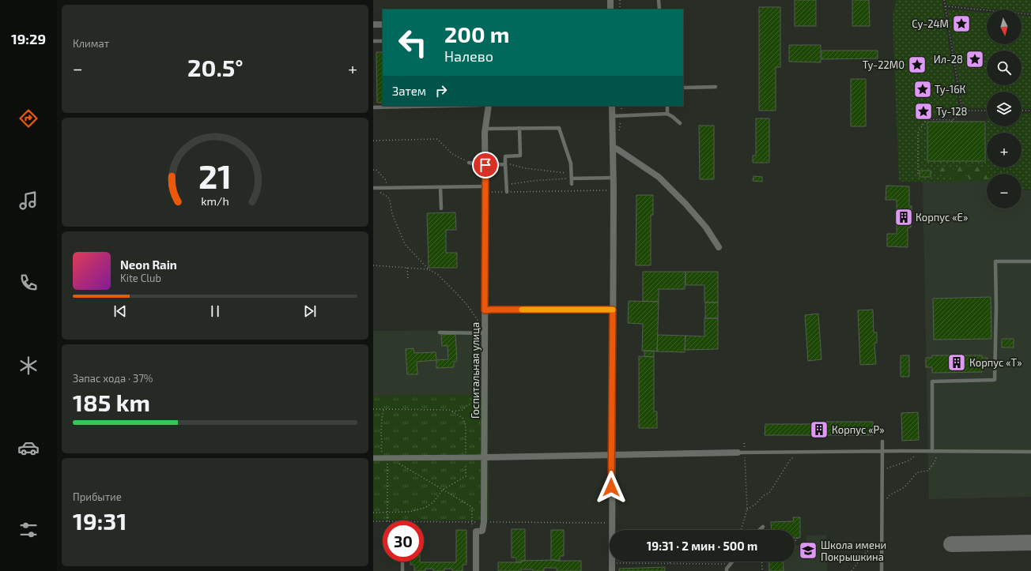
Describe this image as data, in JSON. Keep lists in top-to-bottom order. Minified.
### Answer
{"streets":{"street":["Госпитальная улица"]},"places":{"place":["Су-24М","Ил-28","Ту-22М0","Ту-16К","Ту-128"],"building":["Корпус «Е»","Корпус «Т»","Корпус «Р»"],"school or university":["Школа имени Покрышкина"]},"north":"bottom","page":{"tabs":"19:29","tile":["Климат",["Запас хода · 37%","185 km"],["Прибытие","19:31"]],"map_buttons":["+","−"],"turn":["200 m","Налево"],"heat":["−","20.5°","+"],"then":"Затем","song":["Neon Rain","Kite Club"],"limit":"30","trip":"19:31 · 2 мин · 500 m","gauge":["21","km/h"]}}
